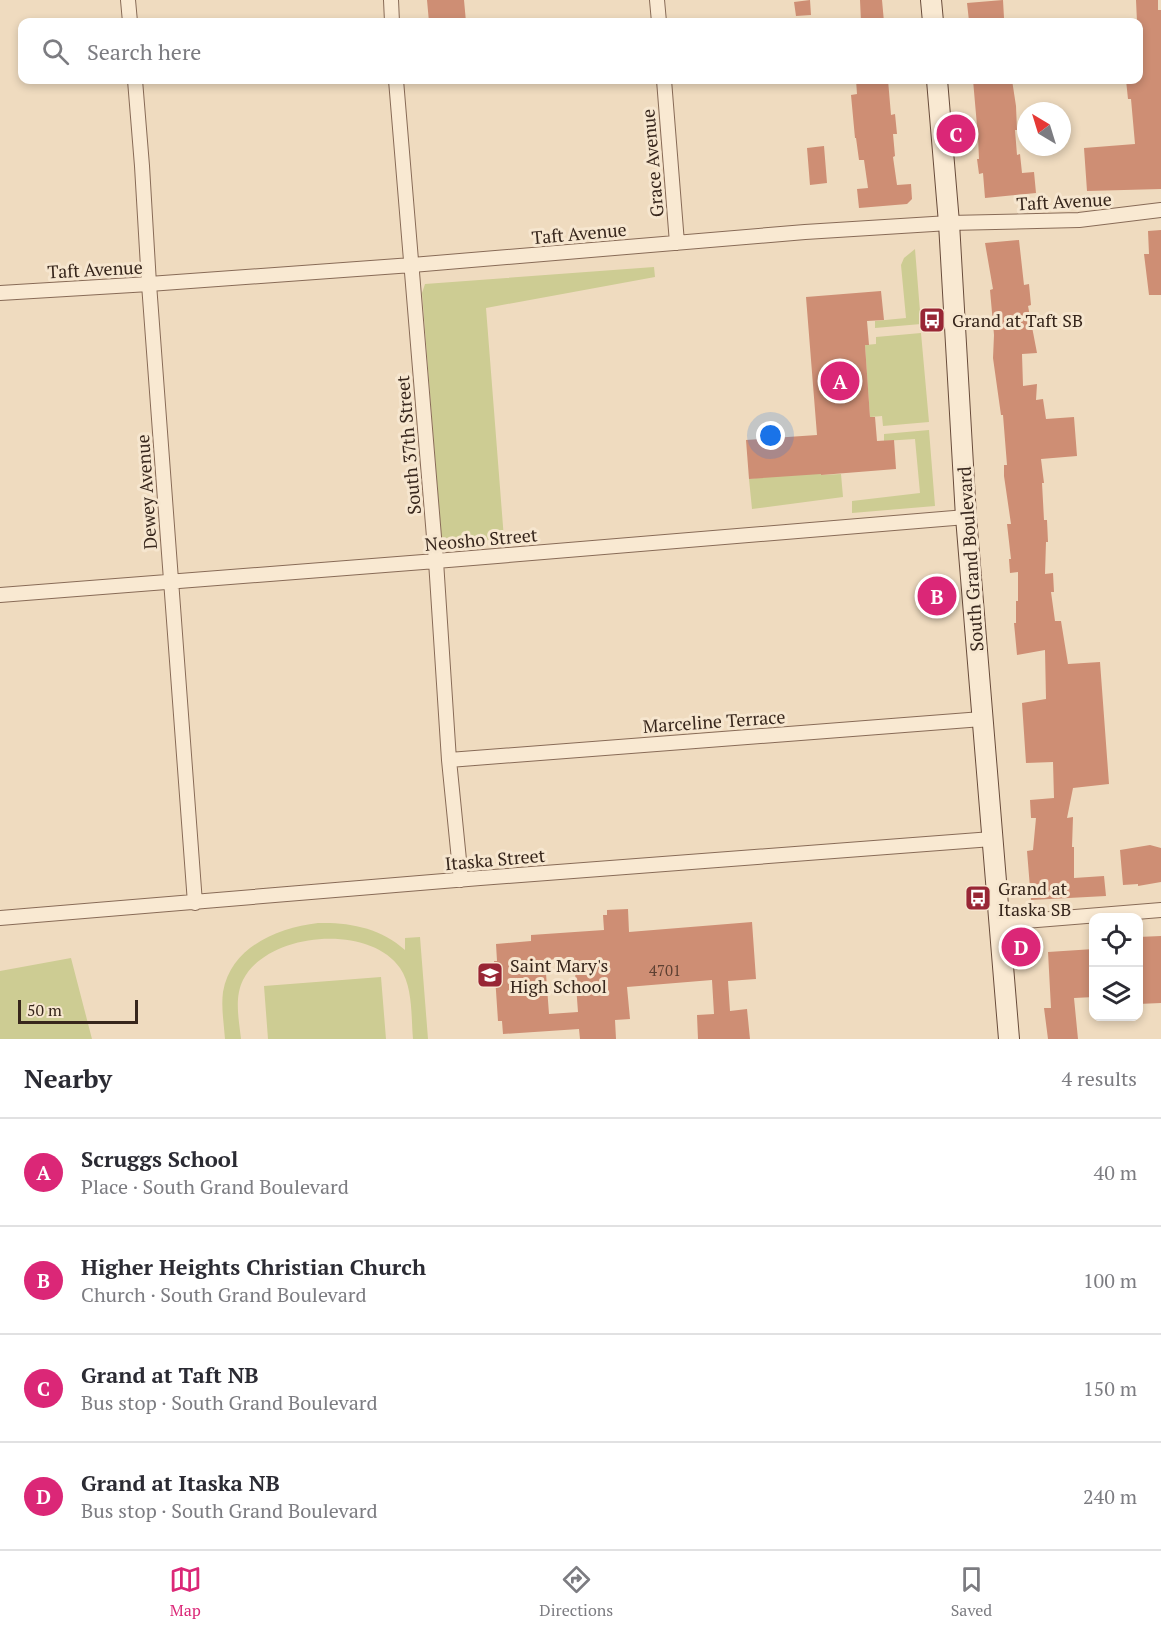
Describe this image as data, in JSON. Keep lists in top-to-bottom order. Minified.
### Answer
{"streets":{"main road":["South Grand Boulevard"],"street":["Grace Avenue","Taft Avenue","South 37th Street","Dewey Avenue","Neosho Street","Marceline Terrace","Itaska Street"]},"crossings":[["Grace Avenue","Taft Avenue"],["Taft Avenue","South 37th Street"],["Taft Avenue","Dewey Avenue"],["Taft Avenue","South Grand Boulevard"],["South 37th Street","Neosho Street"],["South 37th Street","Marceline Terrace"],["South 37th Street","Itaska Street"],["Dewey Avenue","Neosho Street"],["Dewey Avenue","Itaska Street"],["Neosho Street","South Grand Boulevard"],["South Grand Boulevard","Marceline Terrace"],["South Grand Boulevard","Itaska Street"]],"places":{"bus stop":["Grand at Taft SB","Grand at Itaska SB"],"school or university":["Saint Mary's High School"]},"house_numbers":["4701"],"scale_bar":"50 m","north":"top left","page":{"search":"Search here","pins":["C","A","B","D"],"scale":"50 m","heading":["Nearby","4 results"],"list":[{"mark":"A","name":"Scruggs School","note":"Place · South Grand Boulevard","value":"40 m"},{"mark":"B","name":"Higher Heights Christian Church","note":"Church · South Grand Boulevard","value":"100 m"},{"mark":"C","name":"Grand at Taft NB","note":"Bus stop · South Grand Boulevard","value":"150 m"},{"mark":"D","name":"Grand at Itaska NB","note":"Bus stop · South Grand Boulevard","value":"240 m"}],"nav":["Map","Directions","Saved"]}}
